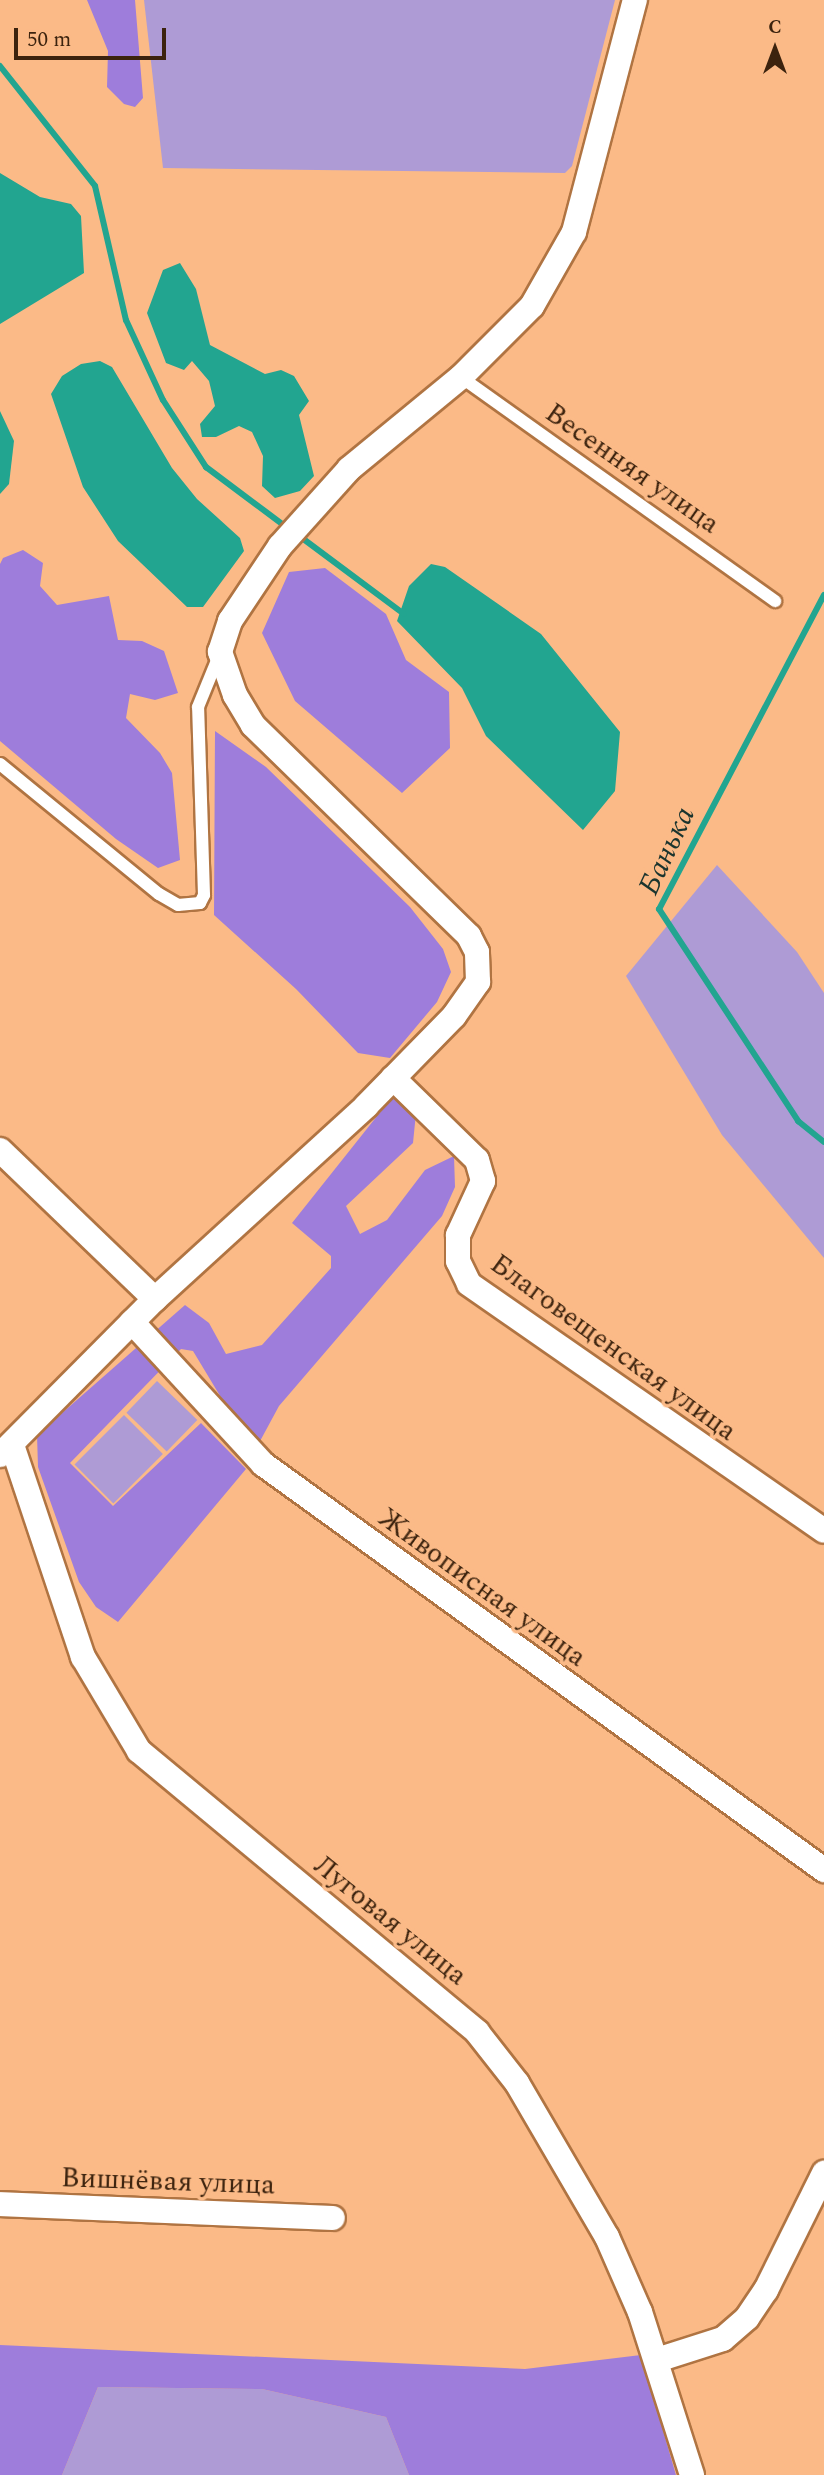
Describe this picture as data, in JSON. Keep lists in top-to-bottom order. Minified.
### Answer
{"streets":{"street":["Благовещенская улица","Живописная улица","Луговая улица","Вишнёвая улица"],"lane":["Весенняя улица"]},"water":["Банька"],"scale_bar":"50 m","north":"top"}
